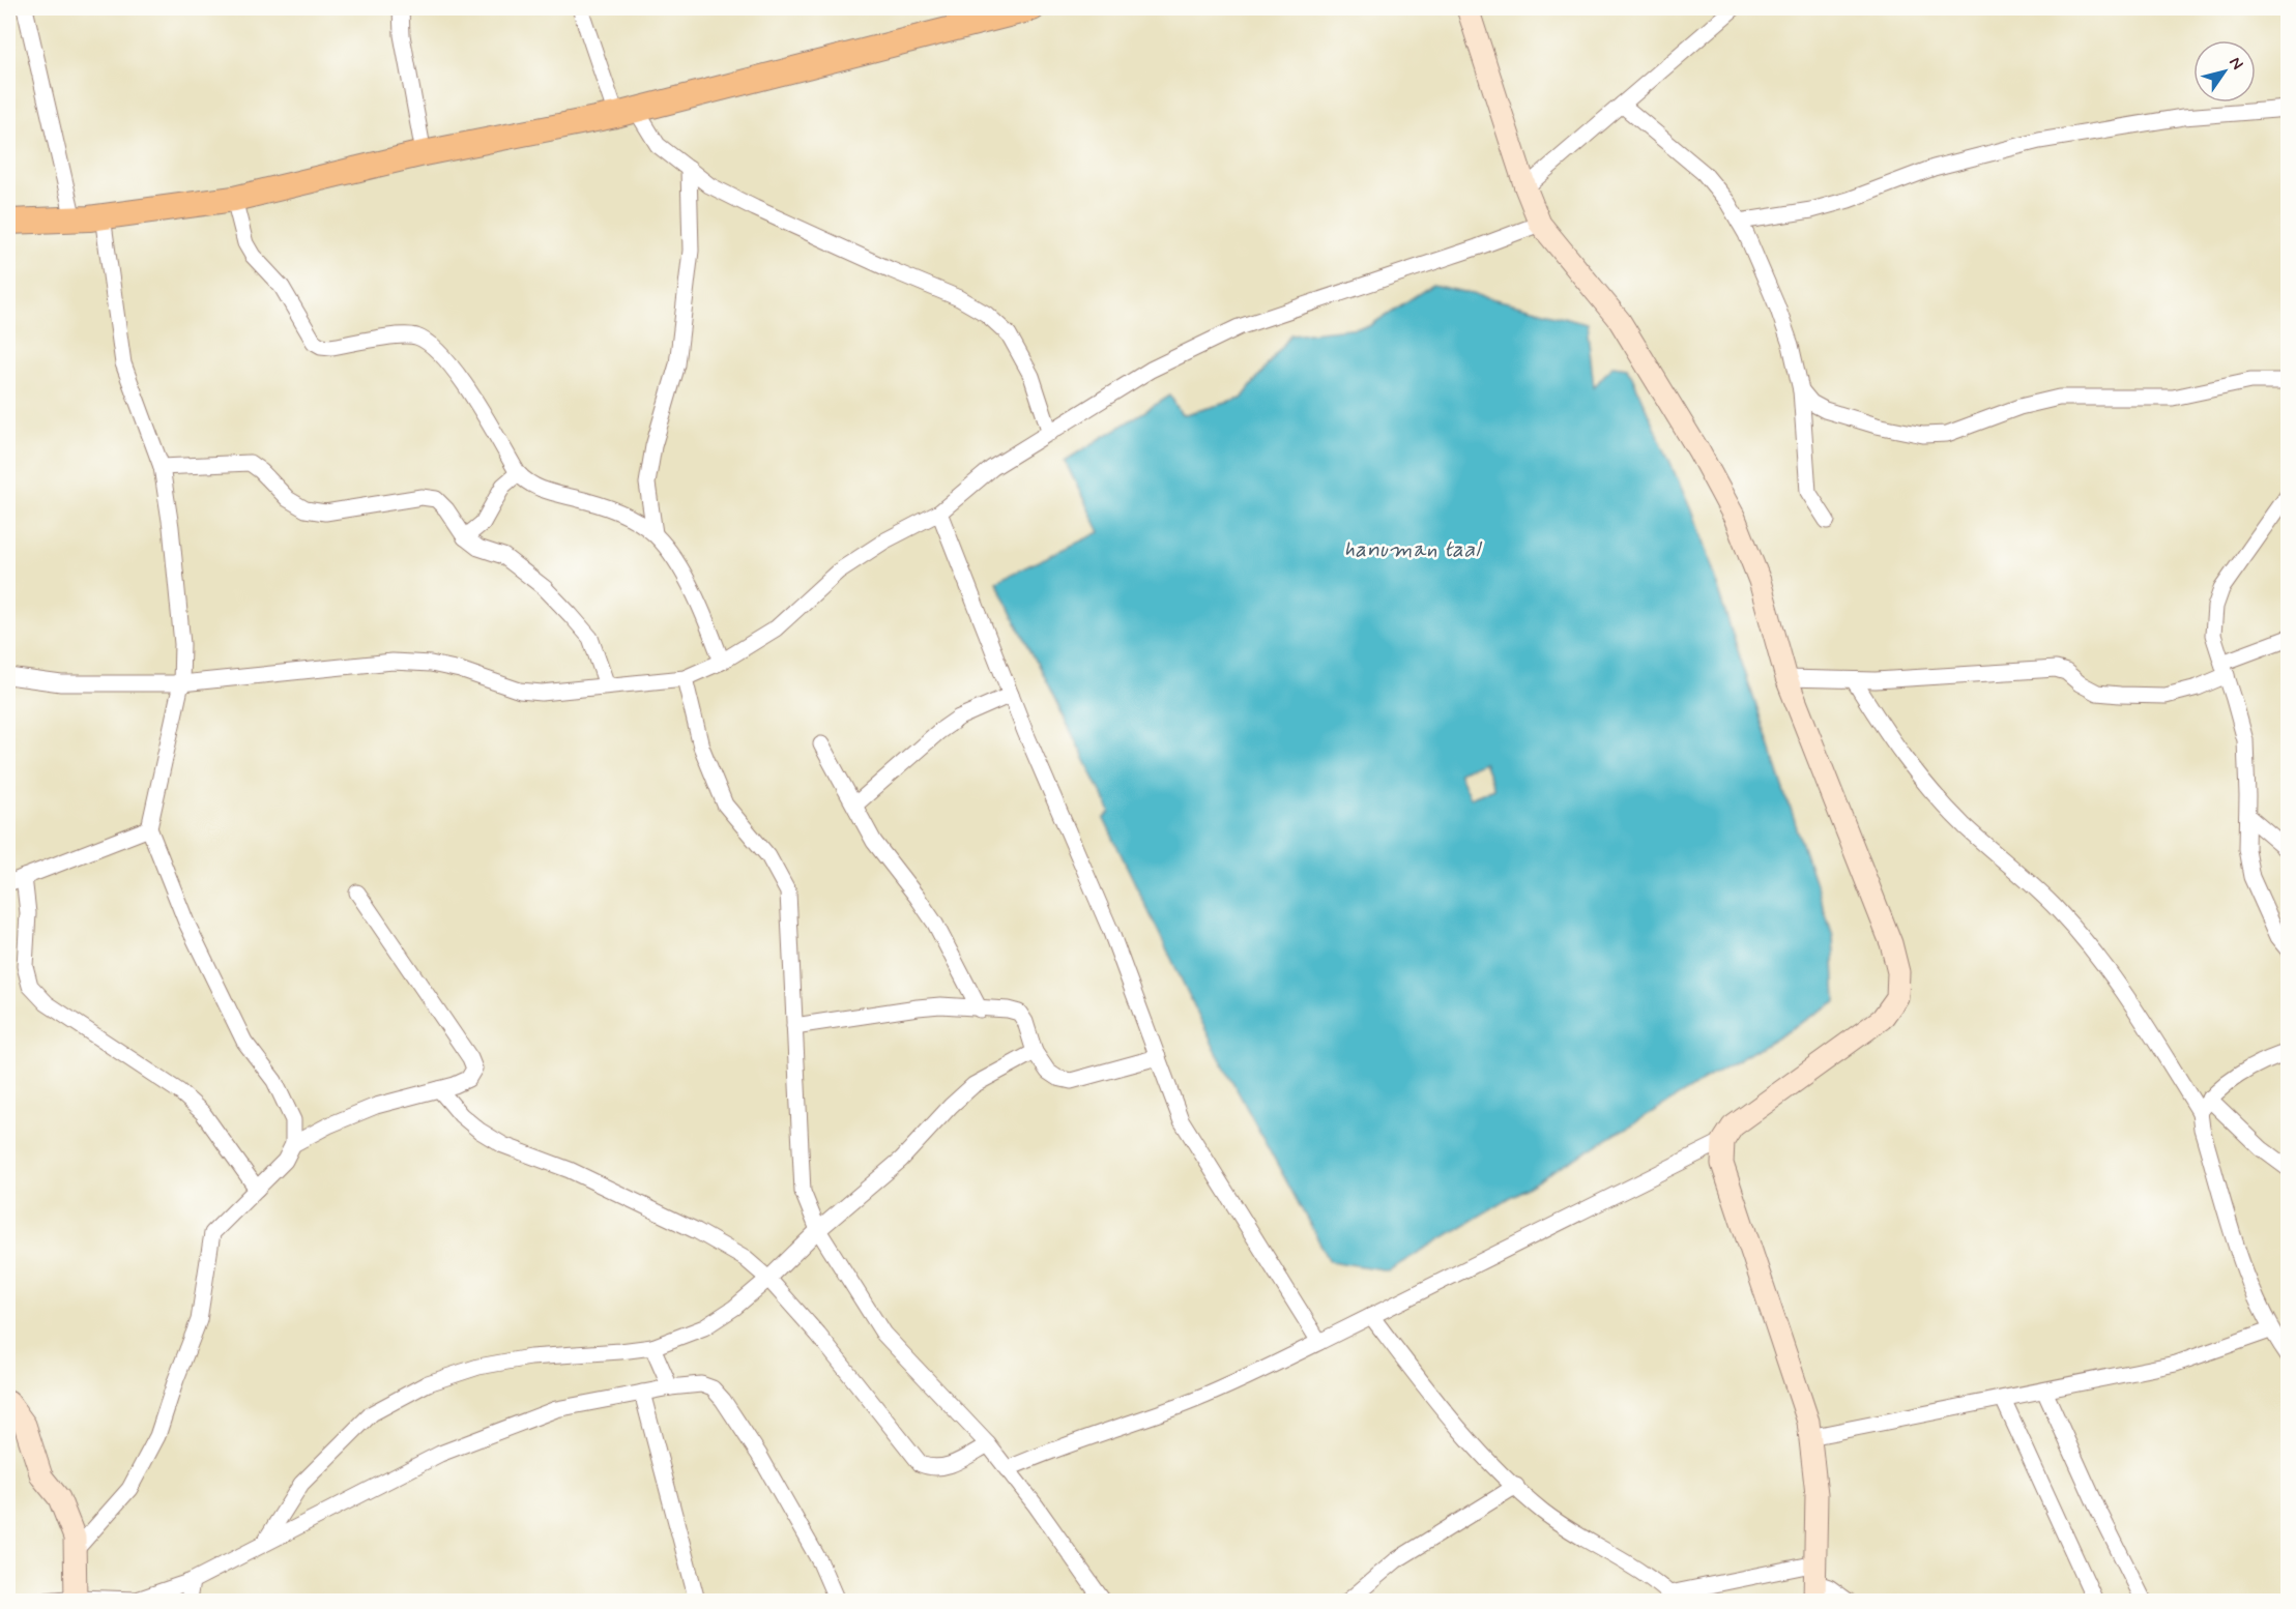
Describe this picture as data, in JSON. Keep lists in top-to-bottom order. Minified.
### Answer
{"water":["hanuman taal"],"north":"top right"}
